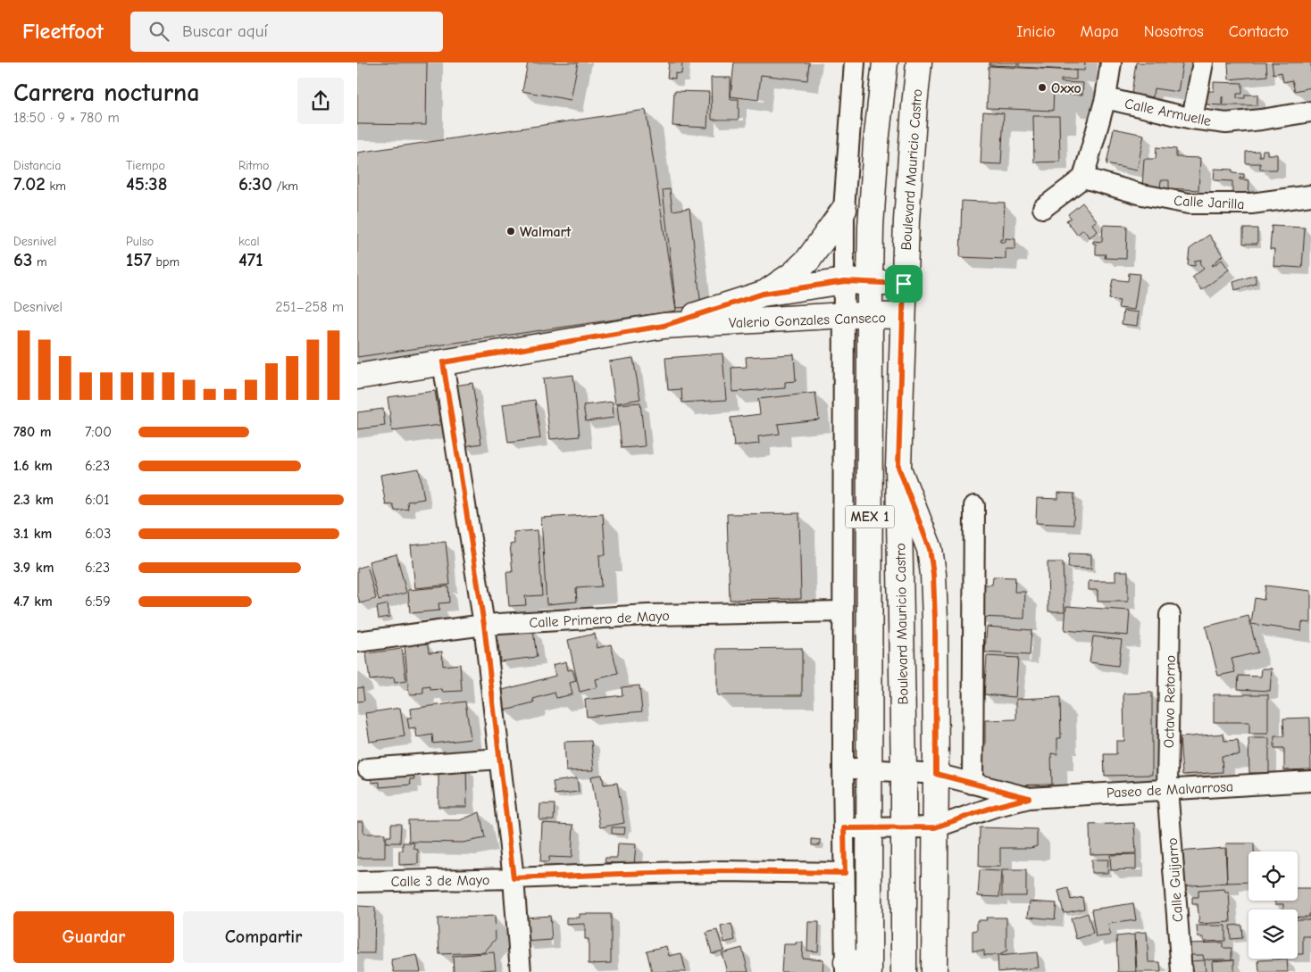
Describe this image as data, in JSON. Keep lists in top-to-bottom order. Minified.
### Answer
{"streets":{"main road":["Boulevard Mauricio Castro","Valerio Gonzales Canseco","MEX 1"],"street":["Calle Armuelle","Calle Jarilla","Calle Primero de Mayo","Octavo Retorno","Paseo de Malvarrosa","Calle 3 de Mayo","Calle Guijarro"]},"crossings":[["Boulevard Mauricio Castro","Valerio Gonzales Canseco"],["Boulevard Mauricio Castro","Paseo de Malvarrosa"],["Octavo Retorno","Paseo de Malvarrosa"],["Octavo Retorno","Calle Guijarro"],["Paseo de Malvarrosa","Calle Guijarro"]],"places":["Oxxo","Walmart"],"page":{"header":"Fleetfoot","search":"Buscar aquí","nav":["Inicio","Mapa","Nosotros","Contacto"],"heading":["Carrera nocturna","18:50 · 9 × 780 m"],"stats":[["Distancia","7.02 km"],["Tiempo","45:38"],["Ritmo","6:30 /km"],["Desnivel","63 m"],["Pulso","157 bpm"],["kcal","471"]],"chart":["Desnivel","251–258 m"],"list":[{"name":"780 m","note":"7:00"},{"name":"1.6 km","note":"6:23"},{"name":"2.3 km","note":"6:01"},{"name":"3.1 km","note":"6:03"},{"name":"3.9 km","note":"6:23"},{"name":"4.7 km","note":"6:59"}],"buttons":["Guardar","Compartir"]}}
